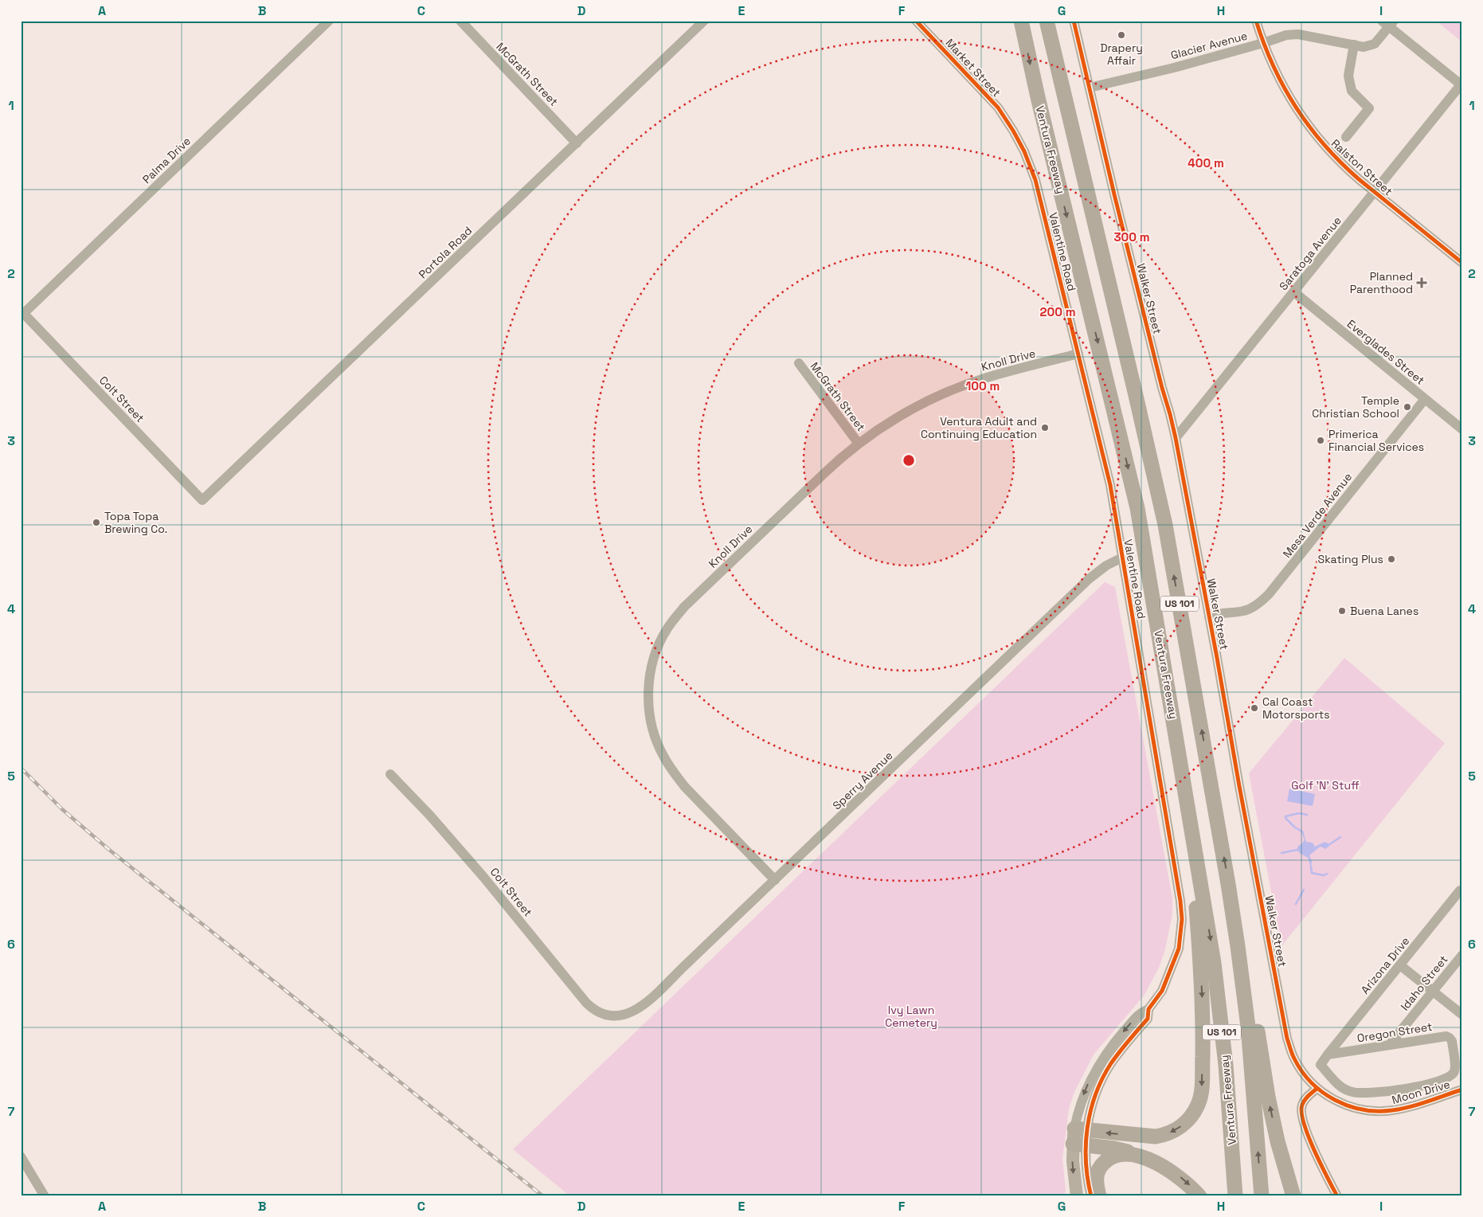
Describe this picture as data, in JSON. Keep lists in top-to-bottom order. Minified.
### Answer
{"streets":{"highway":["Ventura Freeway","US 101"],"main road":["Valentine Road"],"street":["Glacier Avenue","Market Street","McGrath Street","Palma Drive","Ralston Street","Portola Road","Saratoga Avenue","Walker Street","Everglades Street","Knoll Drive","Colt Street","Mesa Verde Avenue","Sperry Avenue","Arizona Drive","Idaho Street","Oregon Street","Moon Drive"]},"crossings":[["Glacier Avenue","Ralston Street"],["Glacier Avenue","Walker Street"],["Market Street","Valentine Road"],["McGrath Street","Portola Road"],["McGrath Street","Knoll Drive"],["Palma Drive","Colt Street"],["Ralston Street","Saratoga Avenue"],["Valentine Road","Knoll Drive"],["Valentine Road","Sperry Avenue"],["Portola Road","Colt Street"],["Saratoga Avenue","Walker Street"],["Saratoga Avenue","Everglades Street"],["Walker Street","Mesa Verde Avenue"],["Walker Street","Moon Drive"],["Everglades Street","Mesa Verde Avenue"],["Knoll Drive","Sperry Avenue"],["Colt Street","Sperry Avenue"],["Arizona Drive","Oregon Street"],["Idaho Street","Oregon Street"]],"parks":["Golf 'N' Stuff","Ivy Lawn Cemetery"],"places":{"other":["Drapery Affair","Temple Christian School","Ventura Adult and Continuing Education","Primerica Financial Services","Topa Topa Brewing Co.","Skating Plus","Buena Lanes","Cal Coast Motorsports"],"health":["Planned Parenthood"]},"grid":{"columns":["A","B","C","D","E","F","G","H","I"],"rows":["1","2","3","4","5","6","7"]},"rings":["400 m","300 m","200 m","100 m"]}
